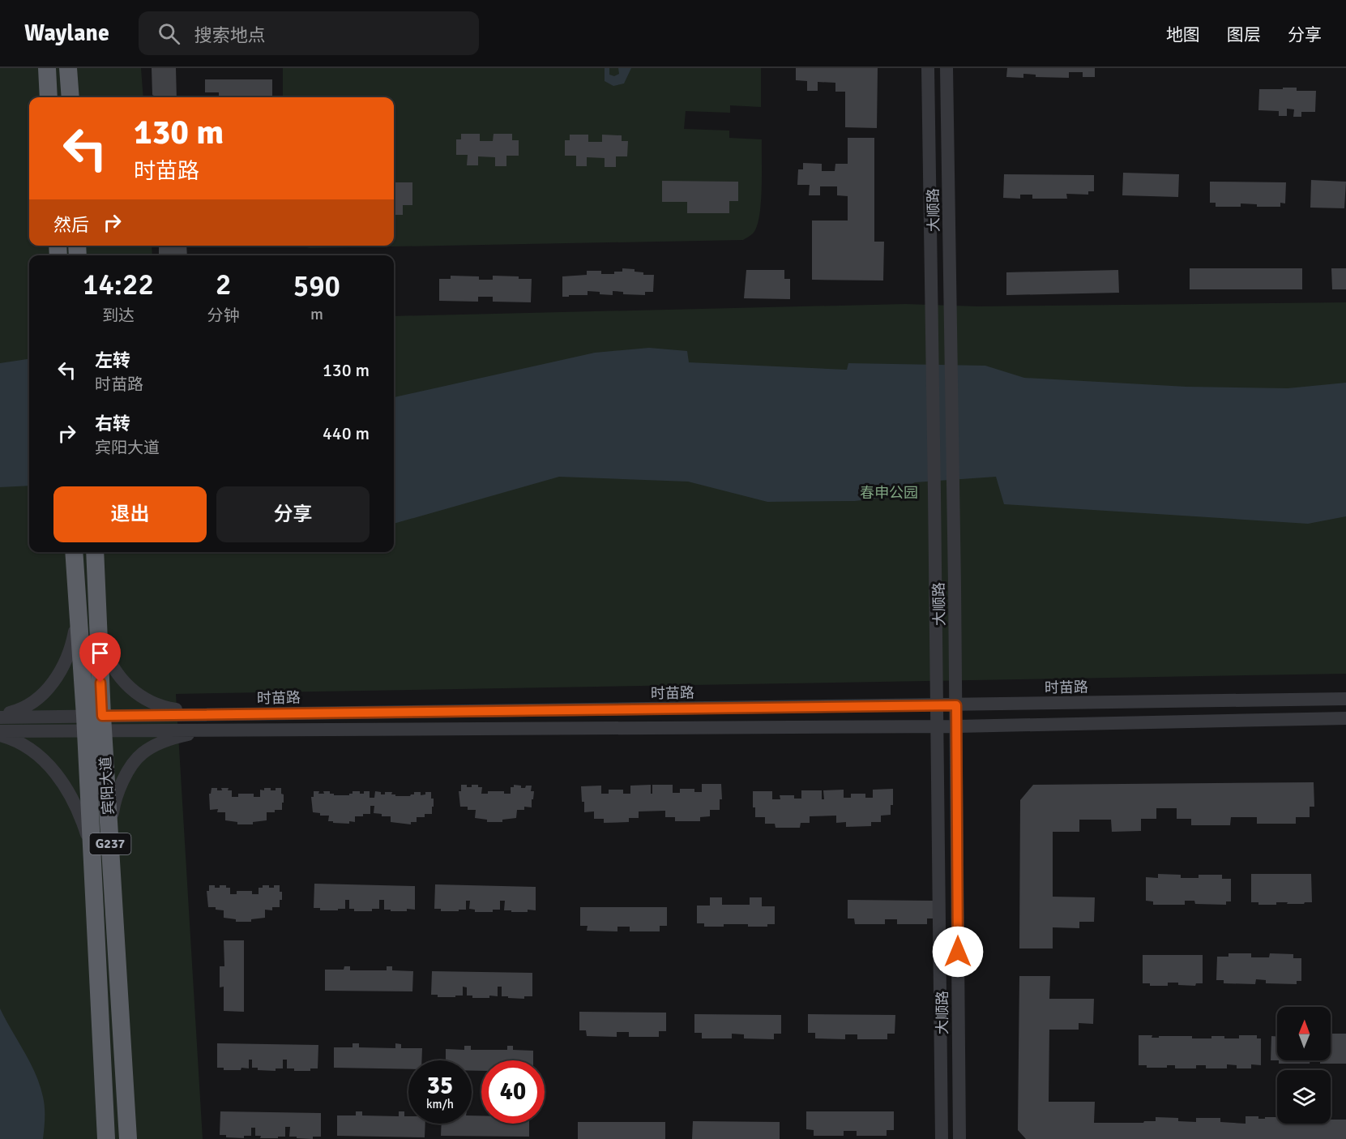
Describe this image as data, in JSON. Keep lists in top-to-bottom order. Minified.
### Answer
{"streets":{"highway":["宾阳大道","G237"],"street":["大顺路","时苗路"]},"crossings":[["大顺路","时苗路"],["时苗路","宾阳大道"]],"parks":["春申公园"],"north":"top","page":{"header":"Waylane","search":"搜索地点","nav":["地图","图层","分享"],"turn":["130 m","时苗路"],"then":"然后","eta":["14:22","到达","2","分钟","590","m"],"list":[{"name":"左转","note":"时苗路","value":"130 m"},{"name":"右转","note":"宾阳大道","value":"440 m"}],"buttons":["退出","分享"],"speed":"35 km/h","limit":"40"}}
